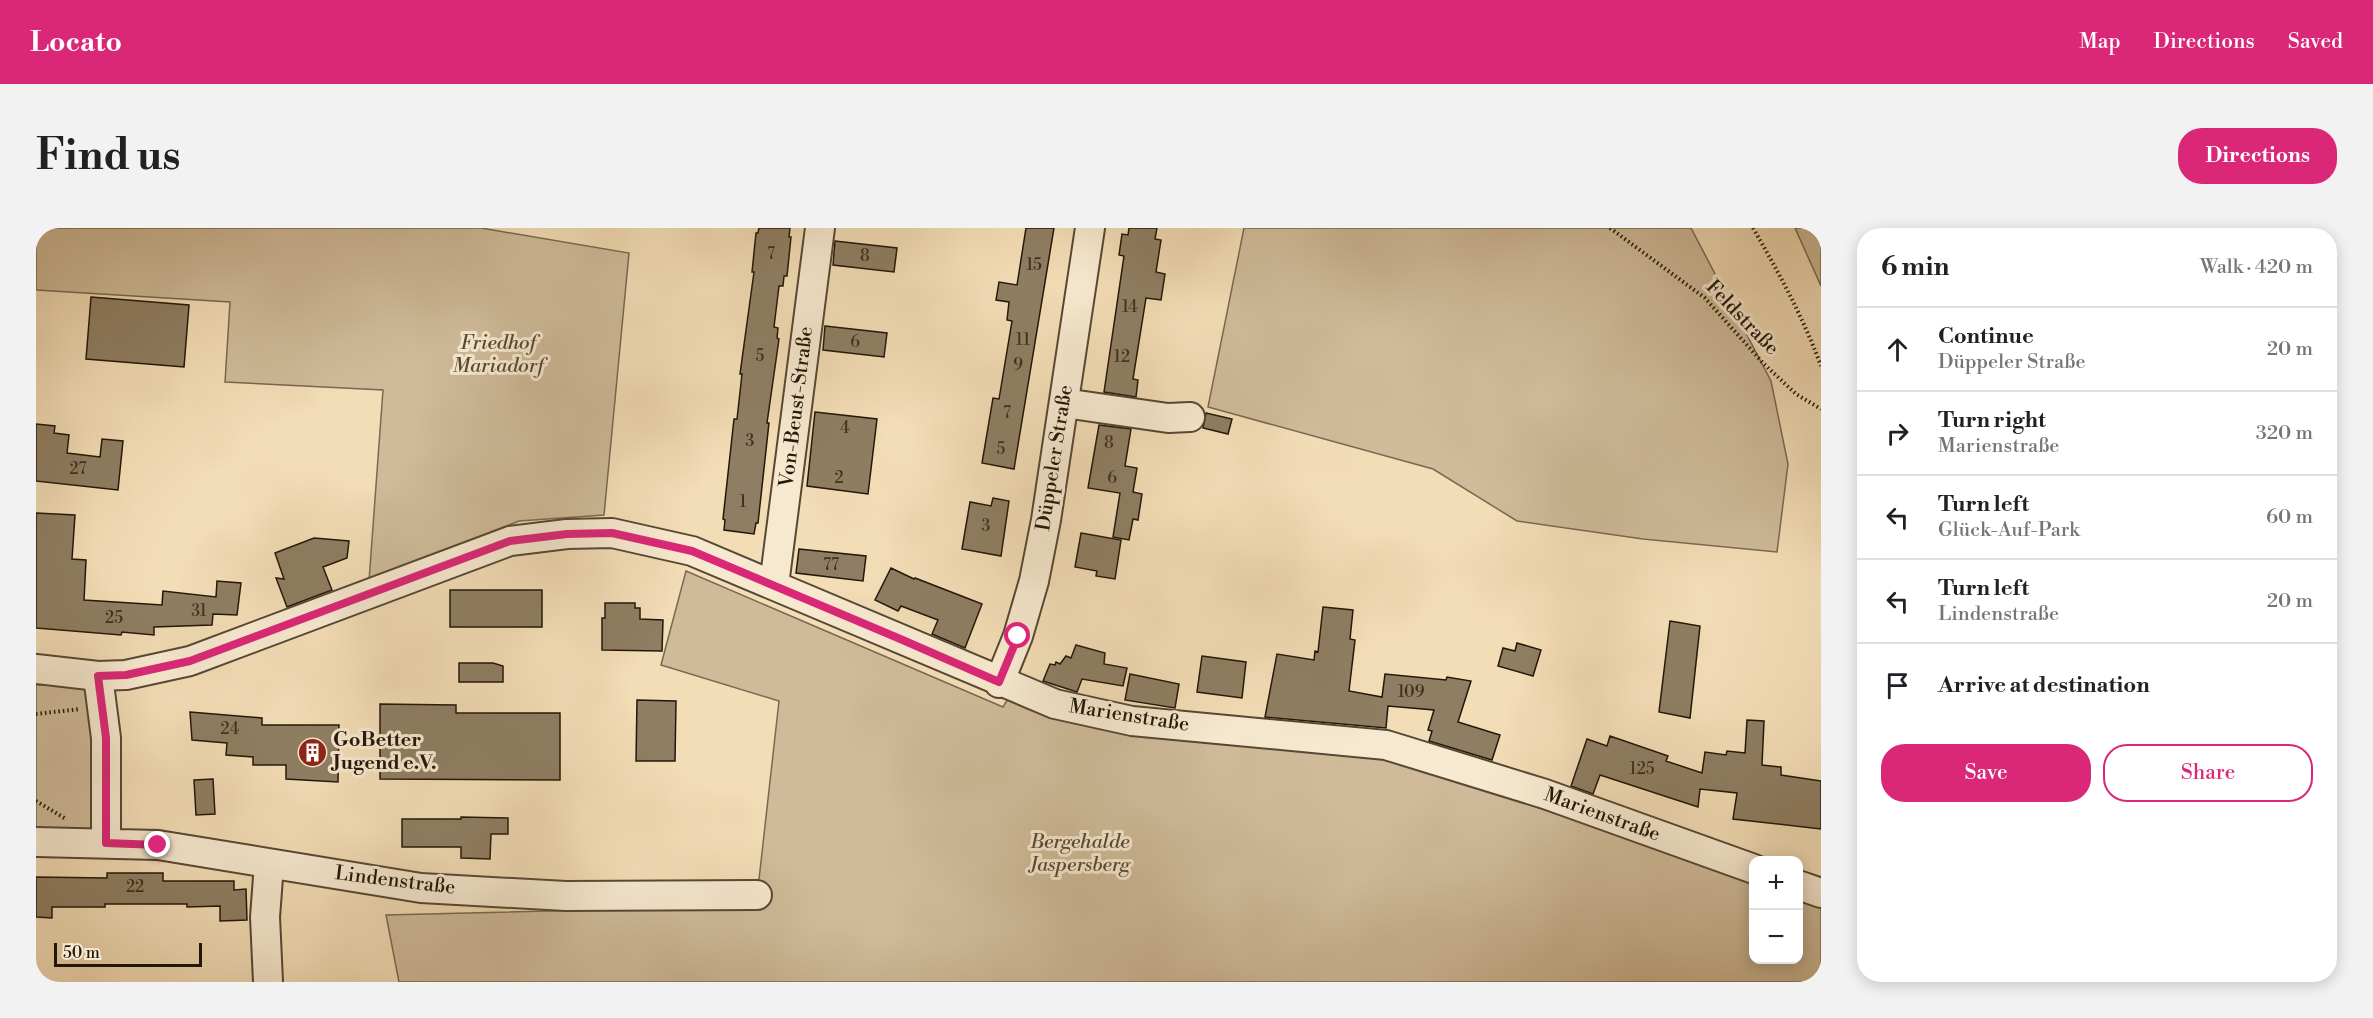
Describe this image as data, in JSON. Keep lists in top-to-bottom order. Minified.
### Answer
{"streets":{"street":["Von-Beust-Straße","Düppeler Straße","Marienstraße","Lindenstraße"],"path":["Feldstraße"]},"crossings":[["Von-Beust-Straße","Marienstraße"],["Düppeler Straße","Marienstraße"]],"parks":["Friedhof Mariadorf","Bergehalde Jaspersberg"],"places":{"building":["GoBetter Jugend e.V."]},"house_numbers":["7","8","15","14","11","6","5","12","9","7","4","3","8","5","27","2","6","1","3","77","31","25","109","24","125","22"],"scale_bar":"50 m","page":{"header":"Locato","nav":["Map","Directions","Saved"],"buttons":["Directions",["Save","Share"]],"title":"Find us","heading":["6 min","Walk · 420 m"],"list":[["Continue","Düppeler Straße","20 m"],["Turn right","Marienstraße","320 m"],["Turn left","Glück-Auf-Park","60 m"],["Turn left","Lindenstraße","20 m"],"Arrive at destination"],"map_buttons":["+","−"],"scale":"50 m"}}
